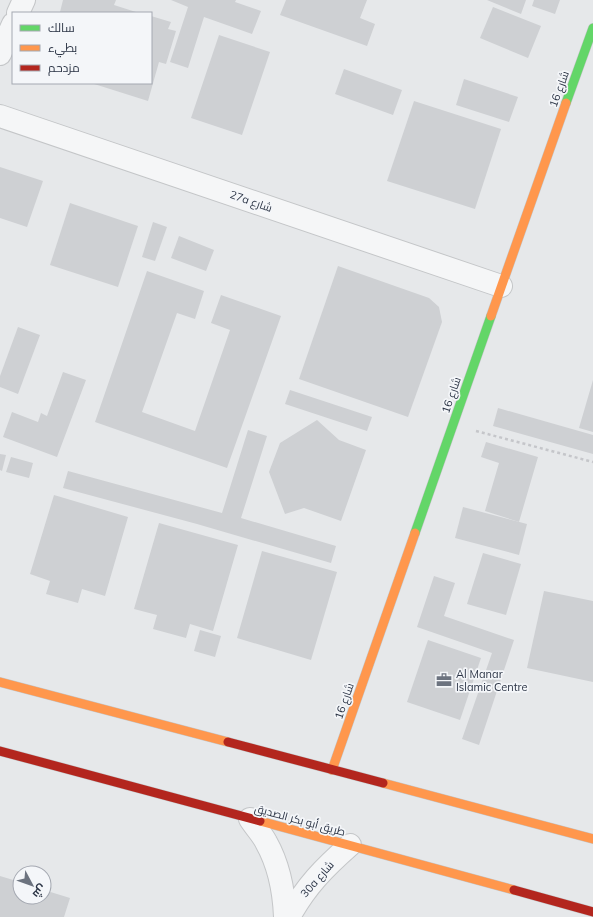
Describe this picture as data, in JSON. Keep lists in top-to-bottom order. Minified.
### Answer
{"streets":{"main road":["شارع 16","طريق أبو بكر الصديق"],"street":["27a شارع","30a شارع"]},"crossings":[["شارع 16","27a شارع"],["طريق أبو بكر الصديق","30a شارع"]],"places":{"office":["Al Manar Islamic Centre"]},"legend":["سالك","بطيء","مزدحم"],"north":"bottom right"}
